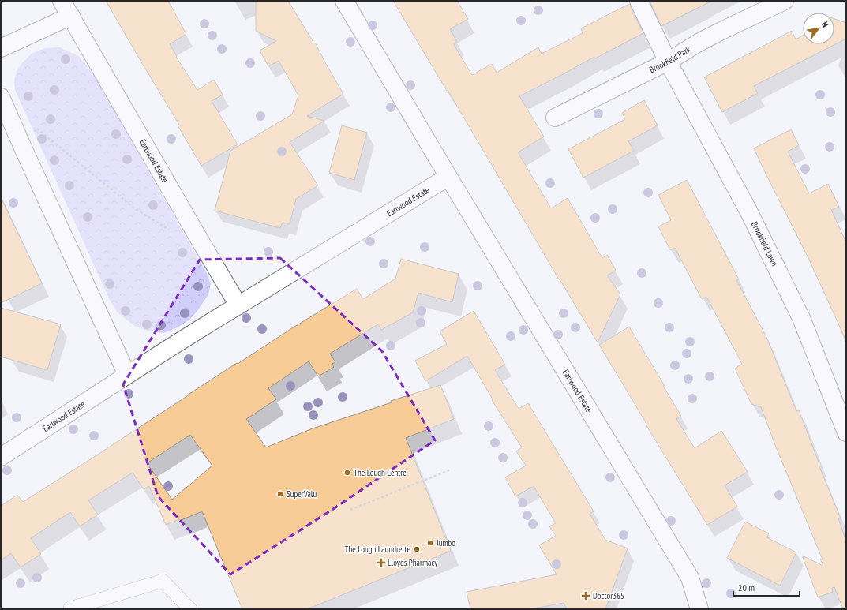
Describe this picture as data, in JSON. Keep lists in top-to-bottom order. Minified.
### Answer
{"streets":{"street":["Brookfield Park","Earlwood Estate","Brookfield Lawn"]},"crossings":[["Brookfield Park","Brookfield Lawn"]],"places":{"other":["The Lough Centre","SuperValu","Jumbo","The Lough Laundrette"],"health":["Lloyds Pharmacy","Doctor365"]},"scale_bar":"20 m","north":"top right"}
